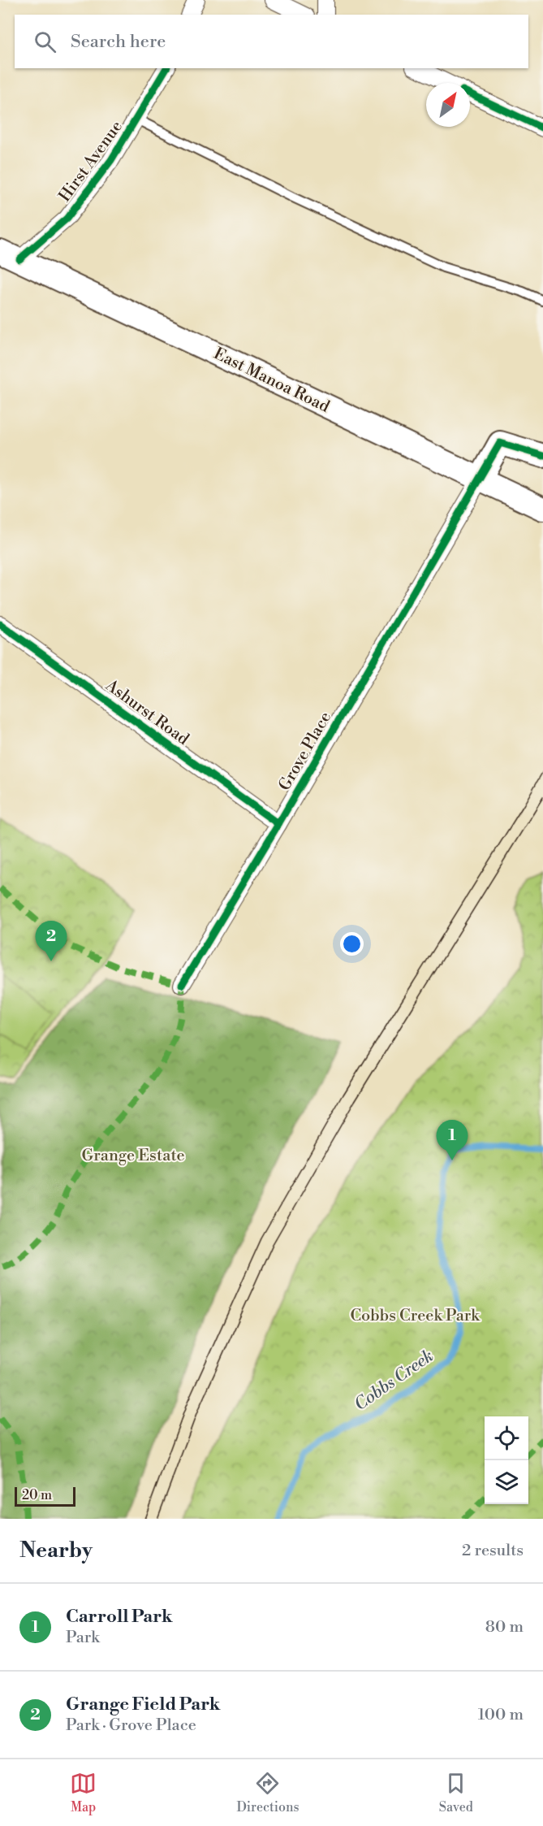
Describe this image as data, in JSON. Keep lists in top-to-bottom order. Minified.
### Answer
{"streets":{"main road":["East Manoa Road"],"street":["Hirst Avenue","Ashurst Road","Grove Place"]},"crossings":[["Hirst Avenue","East Manoa Road"],["East Manoa Road","Grove Place"],["Ashurst Road","Grove Place"]],"water":["Cobbs Creek"],"parks":["Grange Estate","Cobbs Creek Park"],"scale_bar":"20 m","north":"top right","page":{"search":"Search here","pins":["2","1"],"scale":"20 m","heading":["Nearby","2 results"],"list":[{"mark":"1","name":"Carroll Park","note":"Park","value":"80 m"},{"mark":"2","name":"Grange Field Park","note":"Park · Grove Place","value":"100 m"}],"nav":["Map","Directions","Saved"]}}
